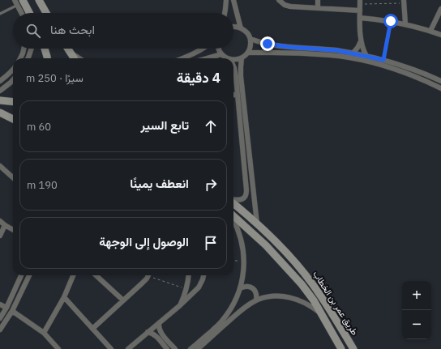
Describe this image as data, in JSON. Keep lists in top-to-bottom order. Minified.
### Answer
{"streets":{"street":["طريق عمر بن الخطاب"]},"page":{"search":"ابحث هنا","heading":["4 دقيقة","سيرًا · 250 m"],"list":[["تابع السير","60 m"],["انعطف يمينًا","190 m"],"الوصول إلى الوجهة"],"map_buttons":["+","−"]}}
